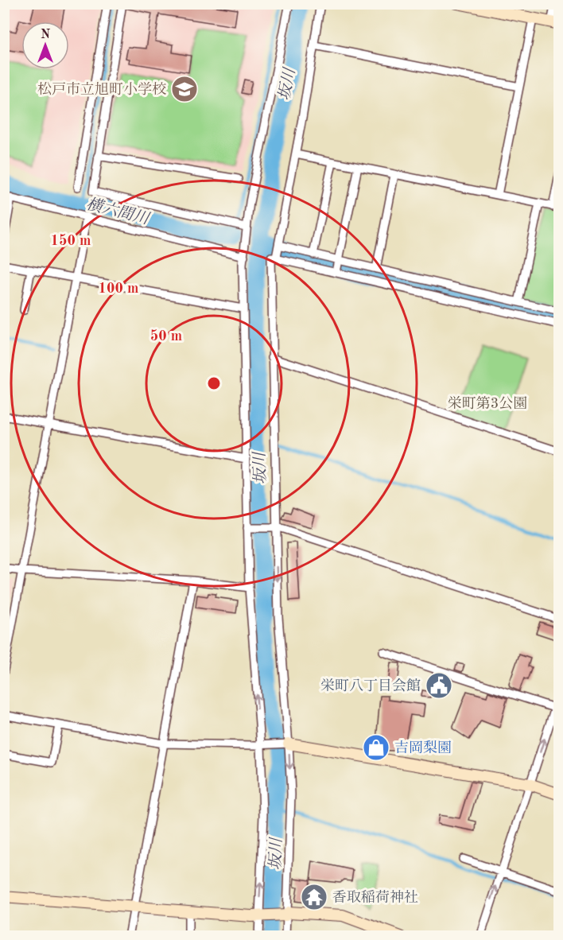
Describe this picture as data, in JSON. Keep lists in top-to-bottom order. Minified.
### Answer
{"water":["坂川","横六間川"],"parks":["栄町第3公園"],"places":{"school or university":["松戸市立旭町小学校"],"public building":["栄町八丁目会館"],"shop":["吉岡梨園"],"temple":["香取稲荷神社"]},"north":"top","rings":["150 m","100 m","50 m"]}
